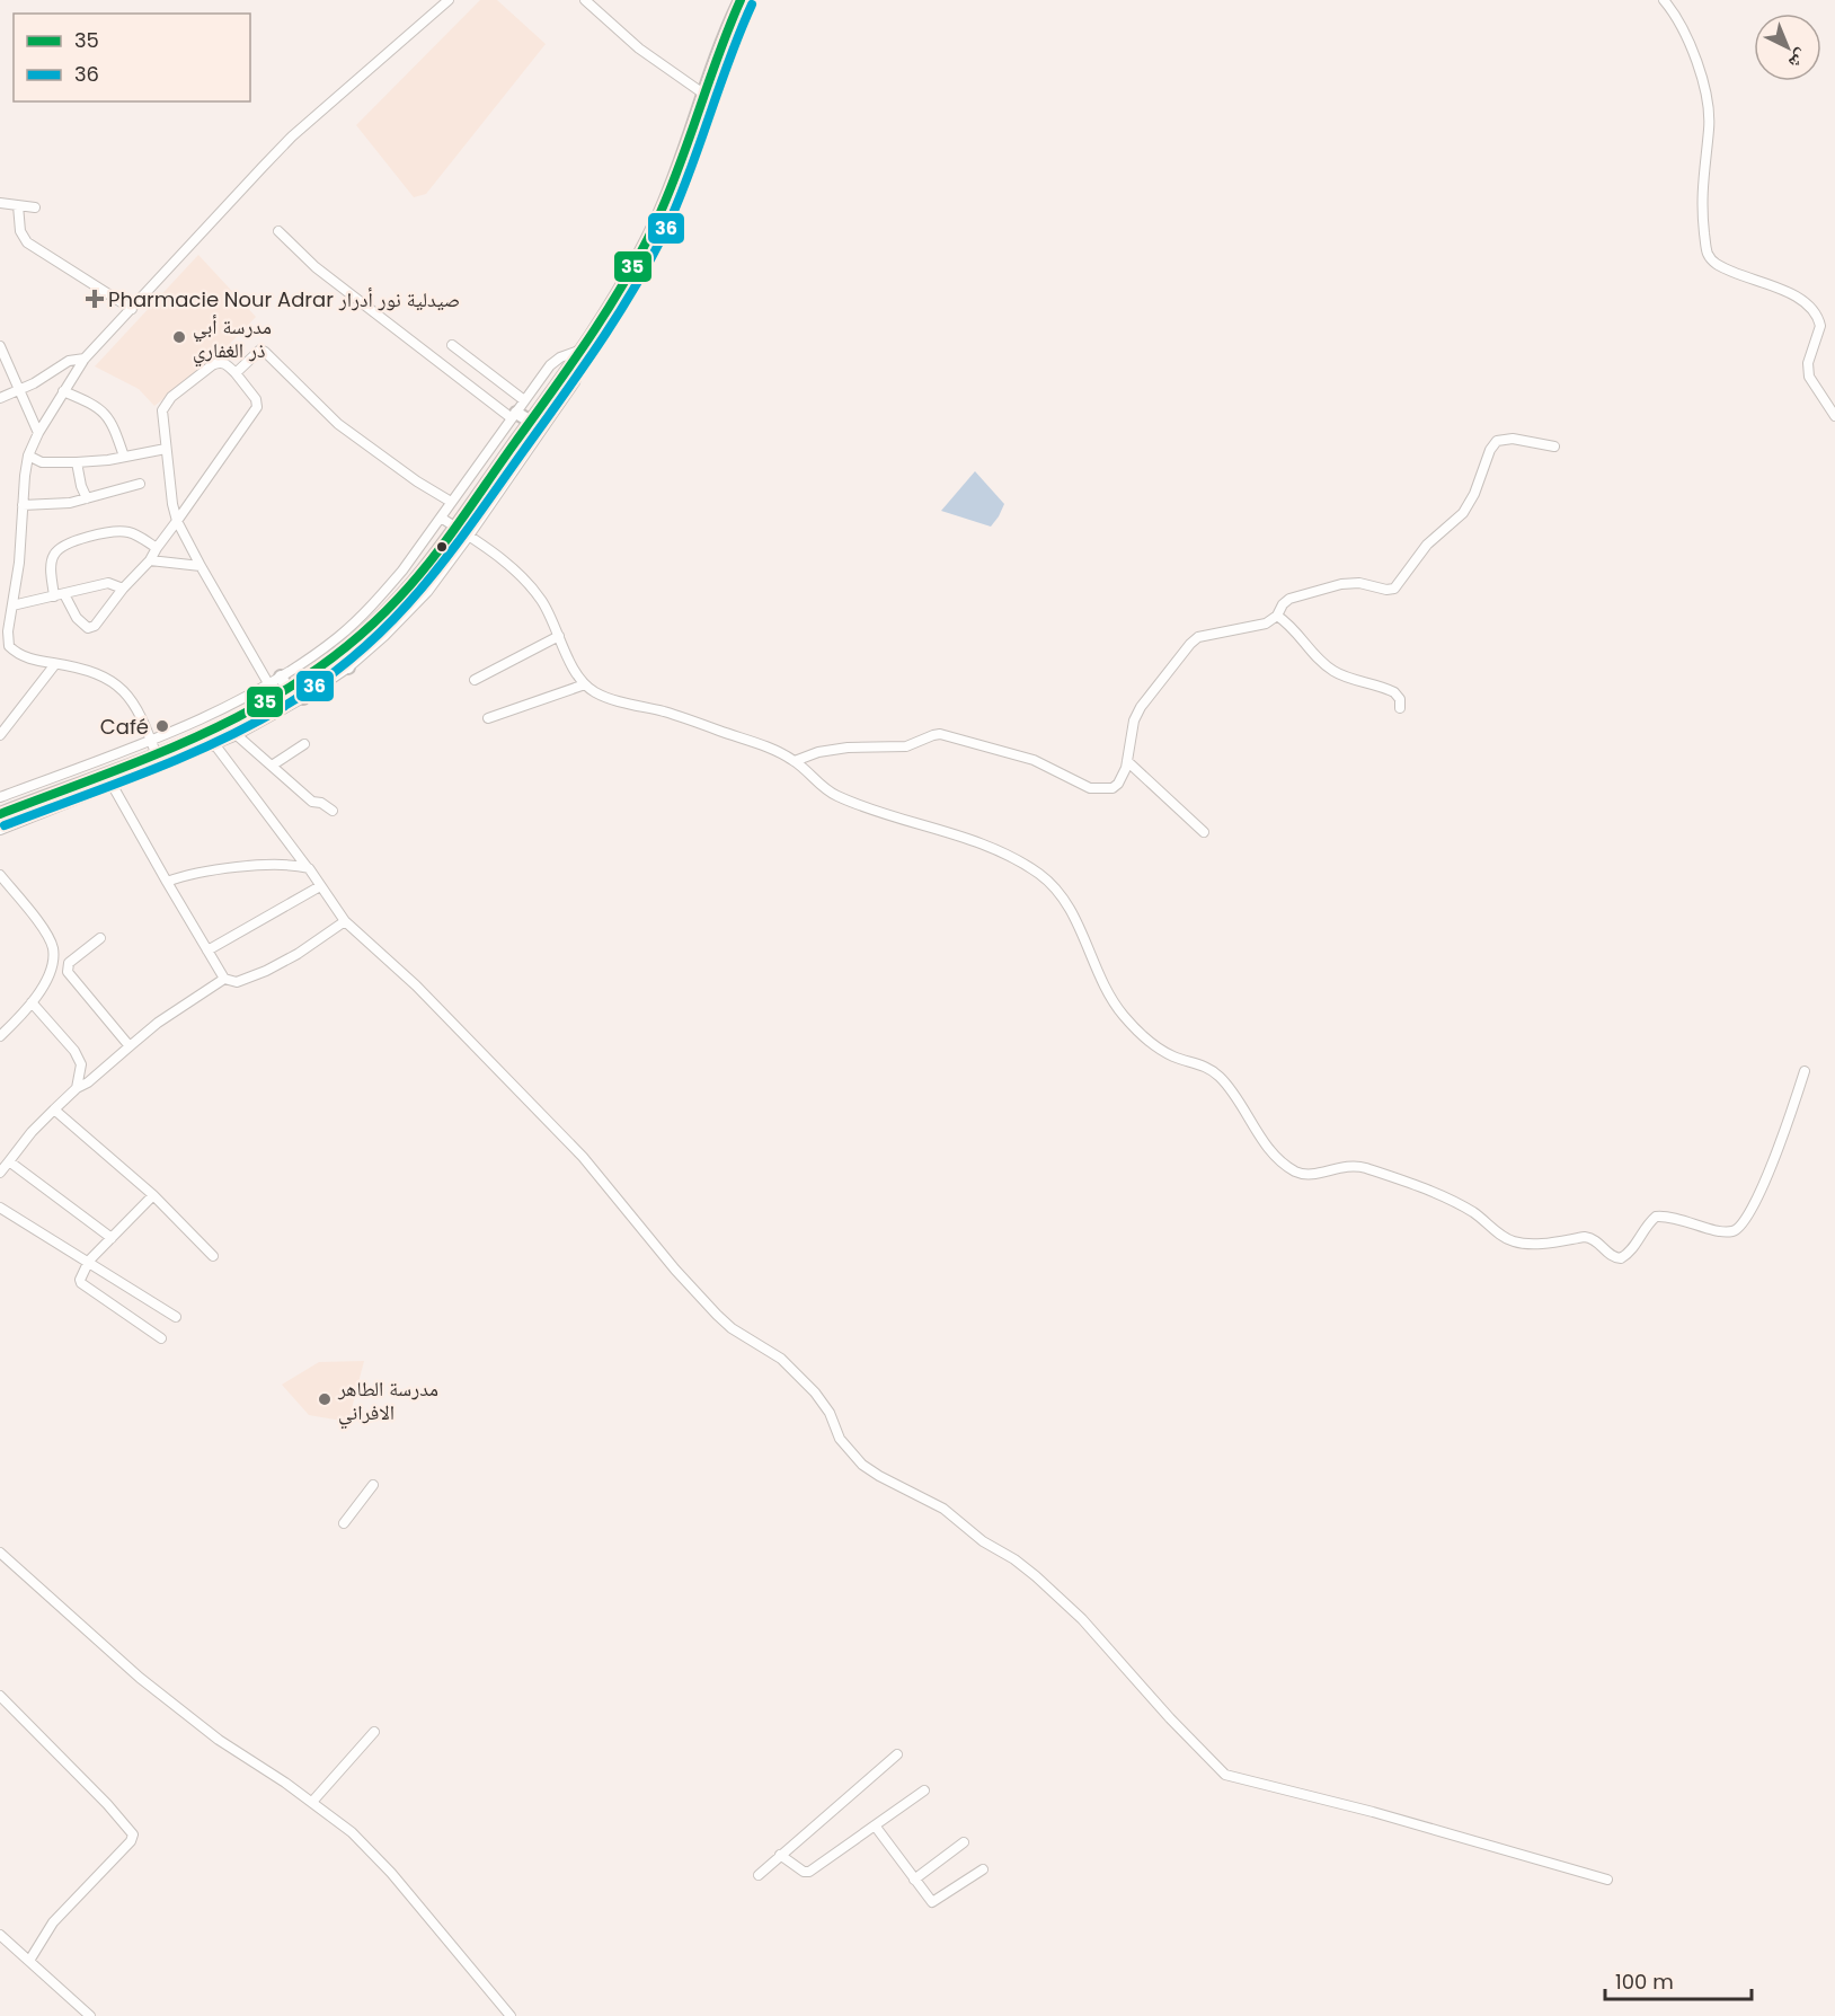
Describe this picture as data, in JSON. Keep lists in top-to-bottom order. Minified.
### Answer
{"places":{"health":["Pharmacie Nour Adrar صيدلية نور أدرار"],"other":["مدرسة أبي ذر الغفاري","Café","مدرسة الطاهر الافراني"]},"lines":["transit line 35","transit line 36"],"legend":["35","36"],"scale_bar":"100 m","north":"bottom right"}
